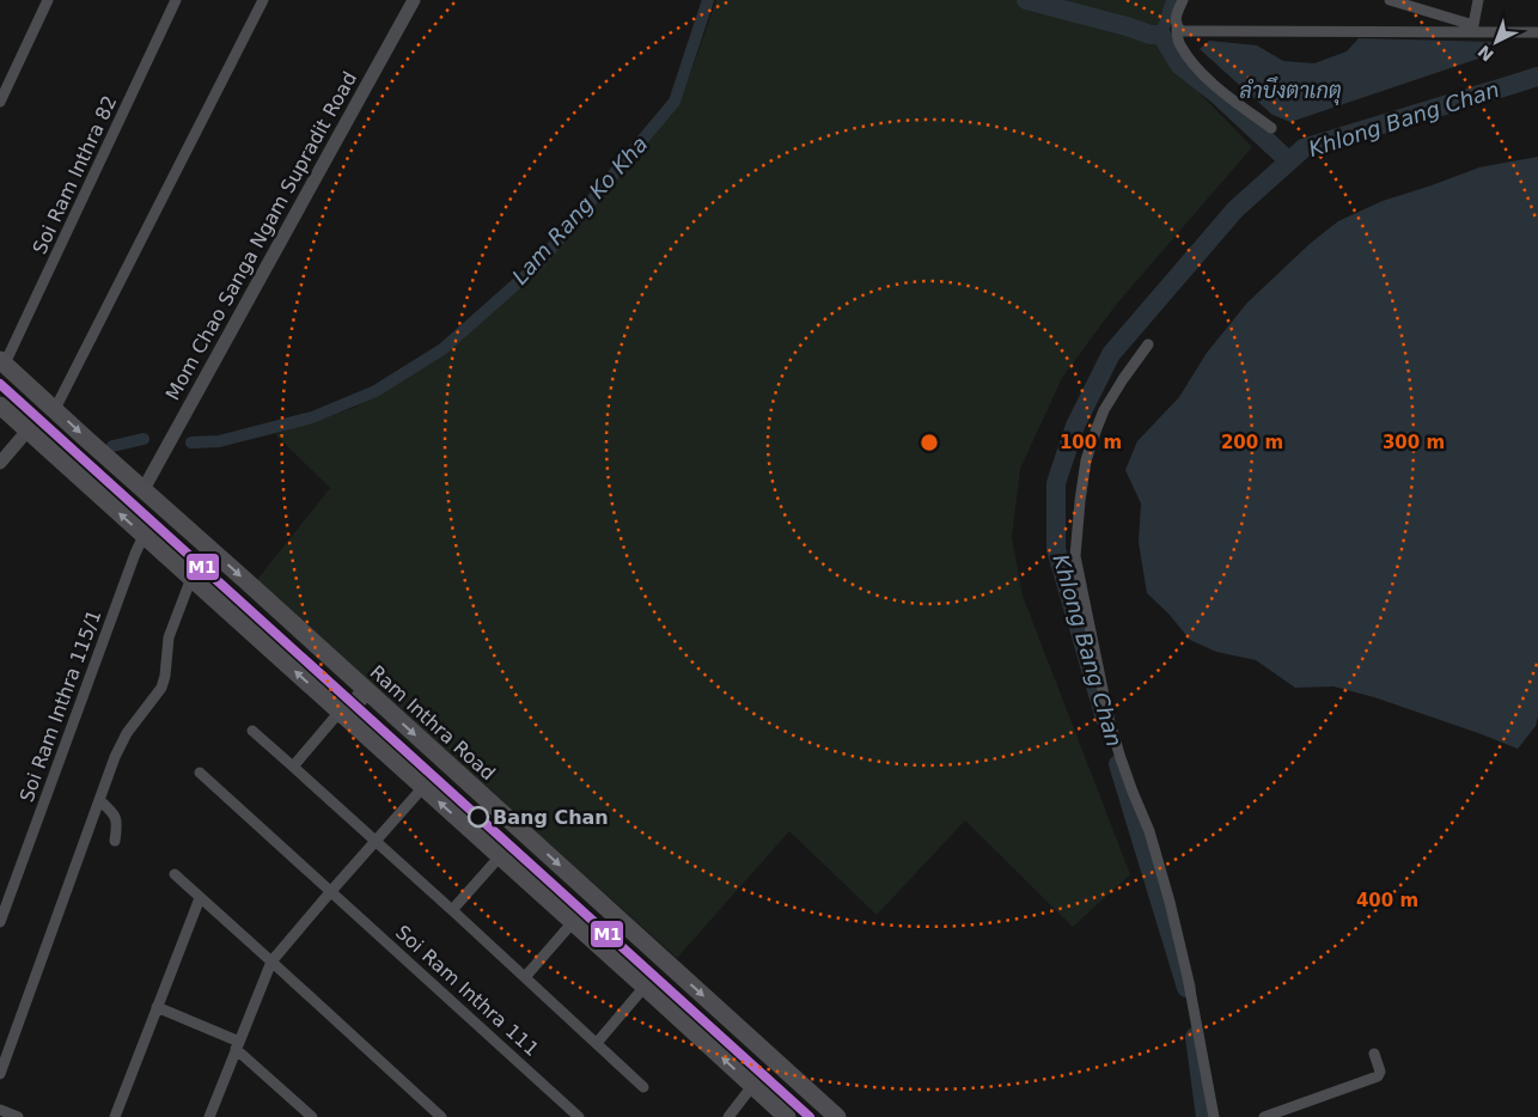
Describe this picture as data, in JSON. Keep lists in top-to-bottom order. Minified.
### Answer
{"streets":{"highway":["Ram Inthra Road"],"street":["Soi Ram Inthra 82","Mom Chao Sanga Ngam Supradit Road","Soi Ram Inthra 115/1","Soi Ram Inthra 111"]},"crossings":[["Soi Ram Inthra 82","Ram Inthra Road"],["Mom Chao Sanga Ngam Supradit Road","Ram Inthra Road"]],"water":["ลำบึงตาเกตุ","Khlong Bang Chan","Lam Rang Ko Kha"],"places":["Bang Chan"],"lines":["transit line M1"],"north":"bottom left","rings":["100 m","200 m","300 m","400 m"]}
